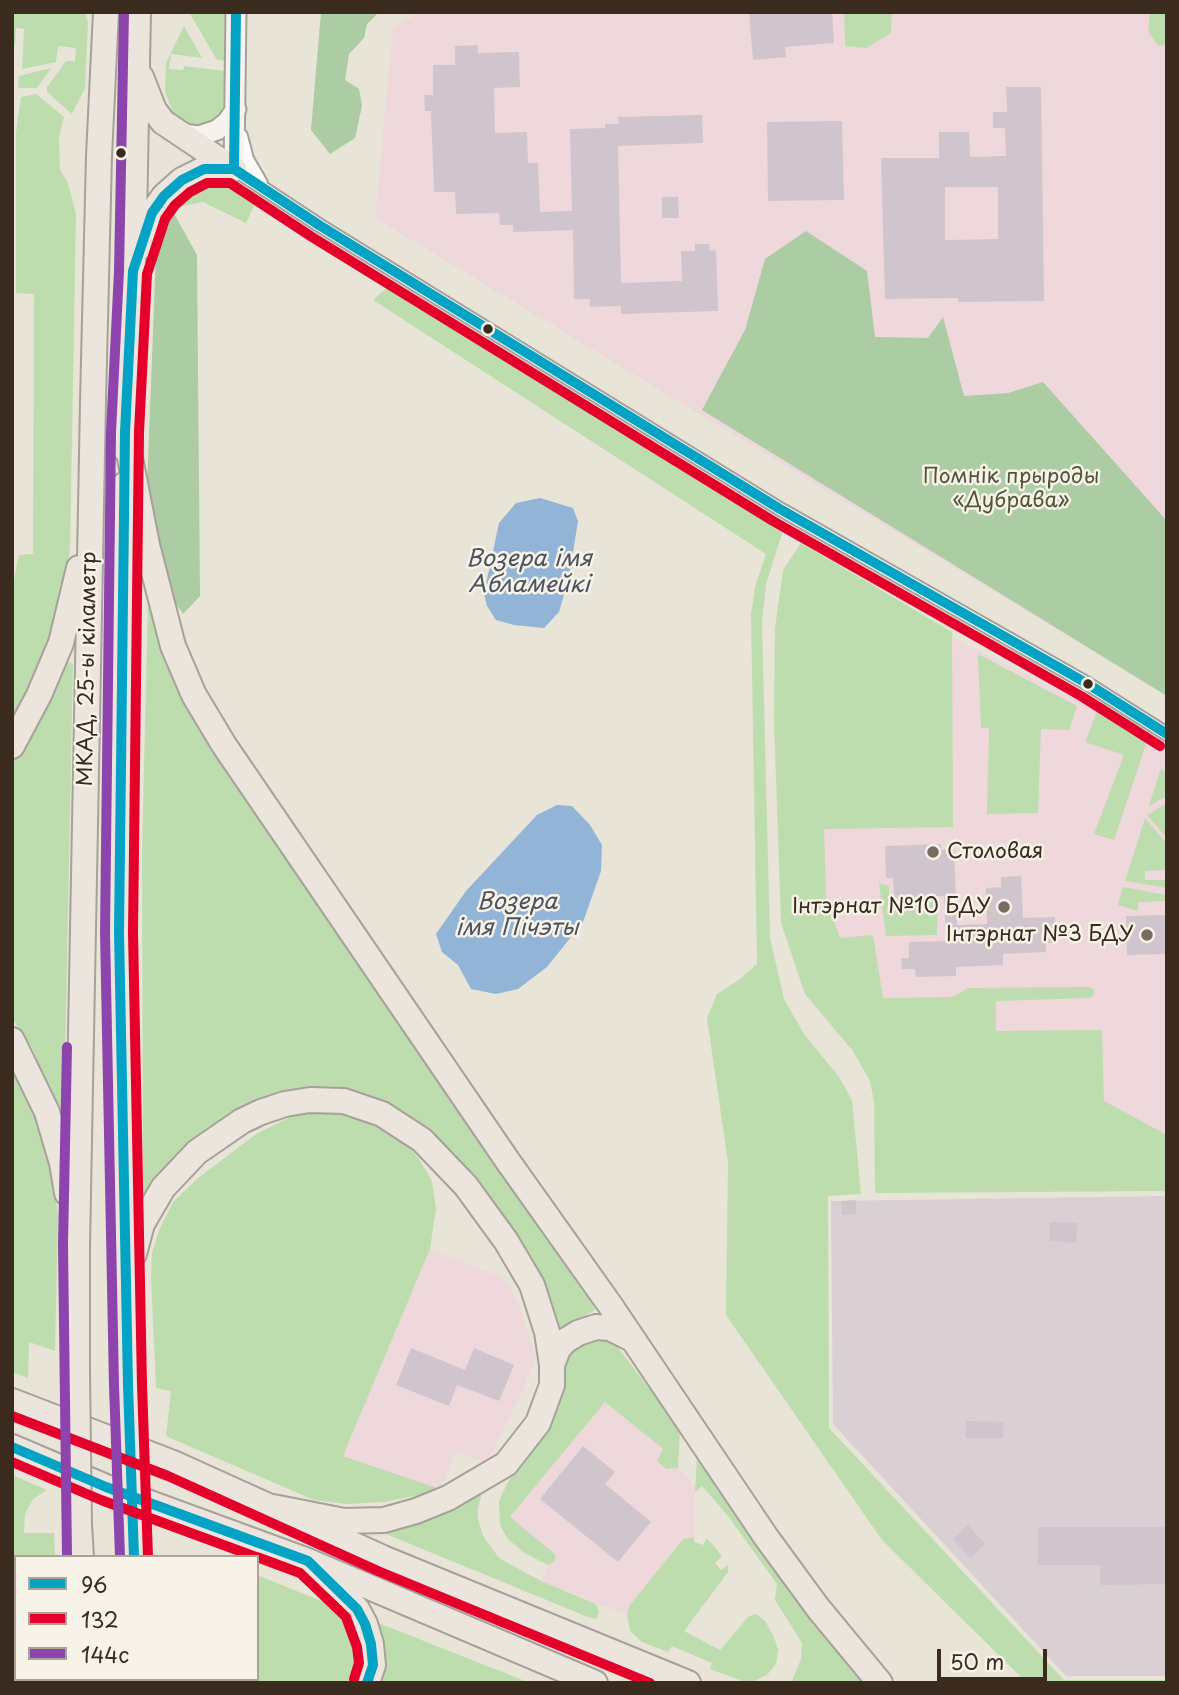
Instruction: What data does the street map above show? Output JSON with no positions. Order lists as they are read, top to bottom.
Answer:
{
  "streets": {
    "highway": ["МКАД, 25-ы кіламетр"]
  },
  "water": ["Возера імя Абламейкі", "Возера імя Пічэты"],
  "parks": ["Помнік прыроды «Дубрава»"],
  "places": ["Столовая", "Інтэрнат №10 БДУ", "Інтэрнат №3 БДУ"],
  "lines": ["transit line 96", "transit line 144с", "transit line 132"],
  "legend": ["96", "132", "144с"],
  "scale_bar": "50 m"
}
